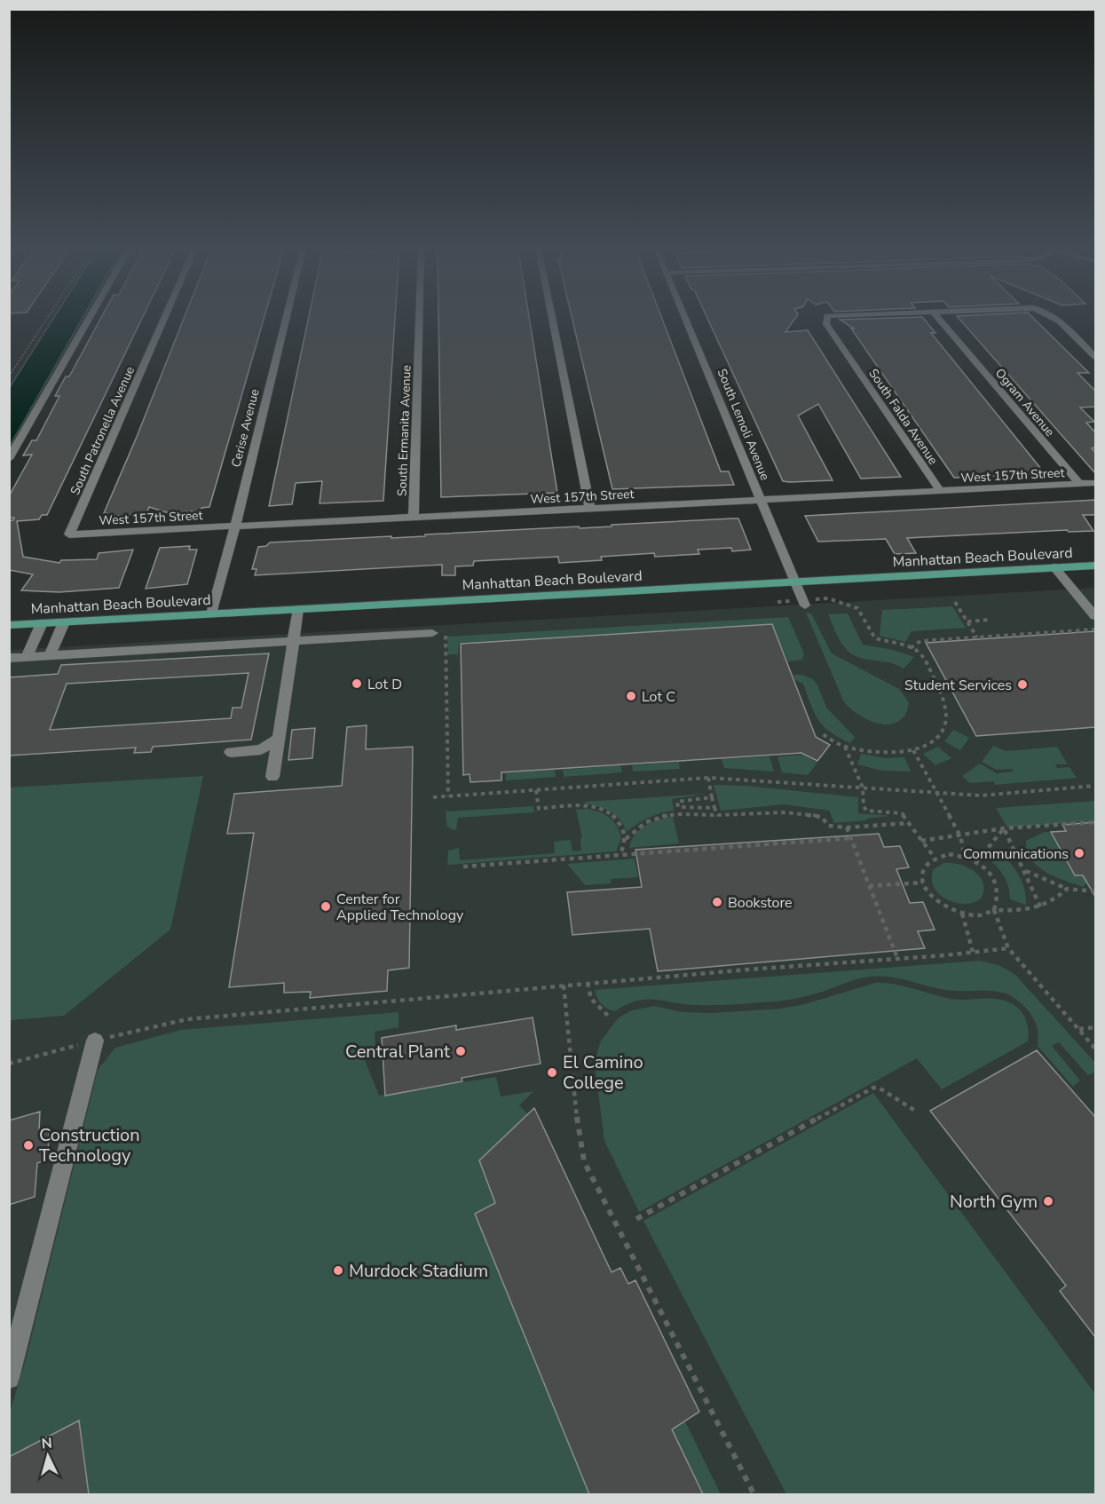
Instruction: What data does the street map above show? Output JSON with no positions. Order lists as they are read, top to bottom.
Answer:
{
  "streets": {
    "main road": ["Manhattan Beach Boulevard"],
    "street": [
      "Ogram Avenue",
      "South Falda Avenue",
      "South Lemoli Avenue",
      "Cerise Avenue",
      "South Patronella Avenue",
      "South Ermanita Avenue",
      "West 157th Street"
    ]
  },
  "crossings": [
    ["Ogram Avenue", "West 157th Street"],
    ["South Falda Avenue", "West 157th Street"],
    ["South Lemoli Avenue", "West 157th Street"],
    ["South Lemoli Avenue", "Manhattan Beach Boulevard"],
    ["Cerise Avenue", "West 157th Street"],
    ["Cerise Avenue", "Manhattan Beach Boulevard"],
    ["South Patronella Avenue", "West 157th Street"],
    ["South Ermanita Avenue", "West 157th Street"]
  ],
  "places": [
    "Lot D",
    "Student Services",
    "Lot C",
    "Communications",
    "Bookstore",
    "Center for Applied Technology",
    "Central Plant",
    "El Camino College",
    "Construction Technology",
    "North Gym",
    "Murdock Stadium"
  ],
  "north": "top"
}
